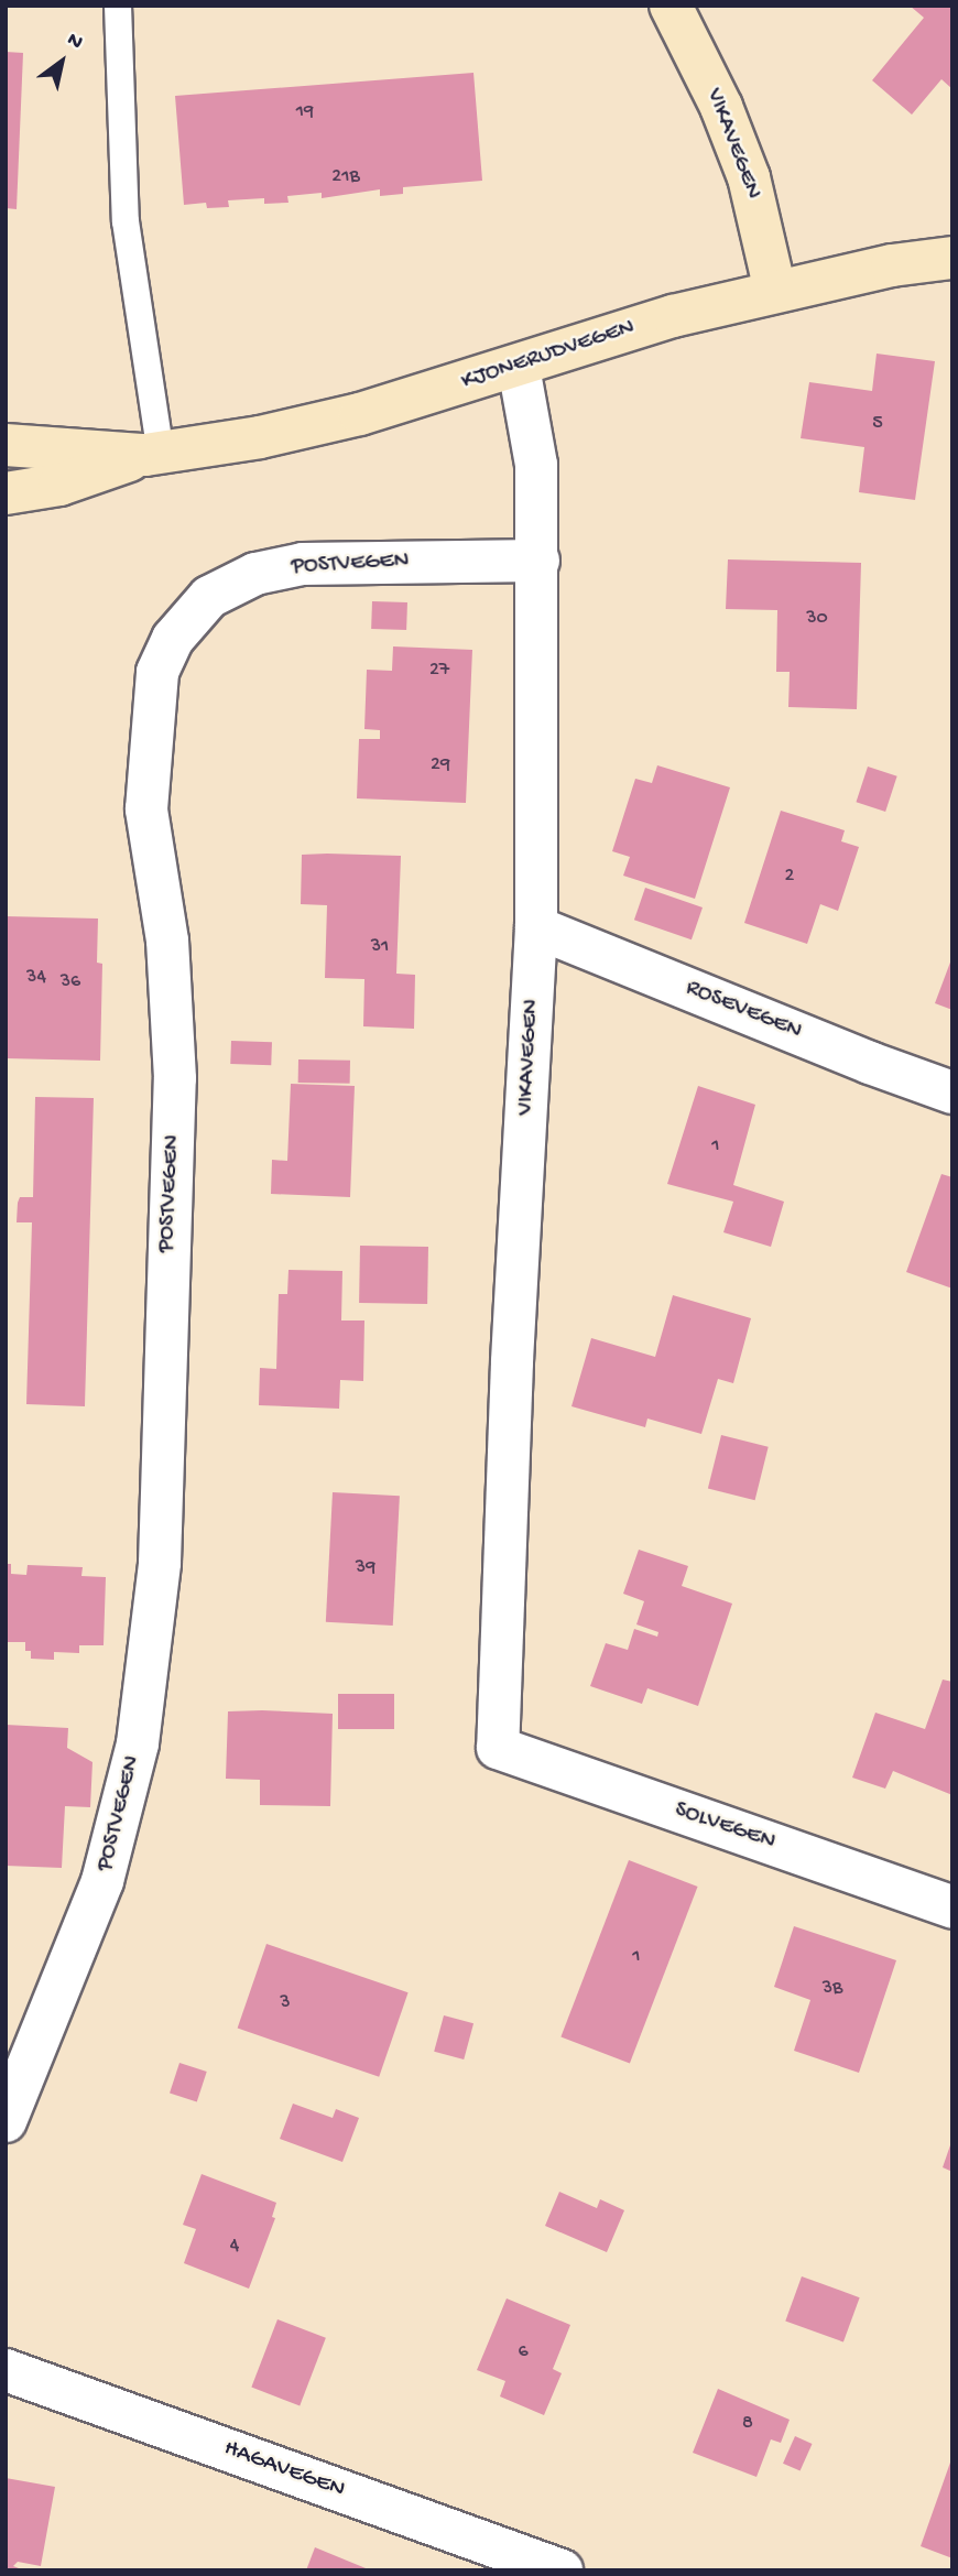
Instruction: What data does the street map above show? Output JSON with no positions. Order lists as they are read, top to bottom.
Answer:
{
  "streets": {
    "main road": ["VIKAVEGEN", "KJONERUDVEGEN"],
    "street": [
      "POSTVEGEN",
      "ROSEVEGEN",
      "SOLVEGEN",
      "HAGAVEGEN"
    ]
  },
  "crossings": [
    ["VIKAVEGEN", "KJONERUDVEGEN"],
    ["VIKAVEGEN", "POSTVEGEN"],
    ["VIKAVEGEN", "ROSEVEGEN"],
    ["VIKAVEGEN", "SOLVEGEN"]
  ],
  "house_numbers": [
    "19",
    "21B",
    "5",
    "30",
    "27",
    "29",
    "2",
    "31",
    "34",
    "36",
    "1",
    "39",
    "1",
    "3B",
    "3",
    "4",
    "6",
    "8"
  ],
  "north": "top right"
}
